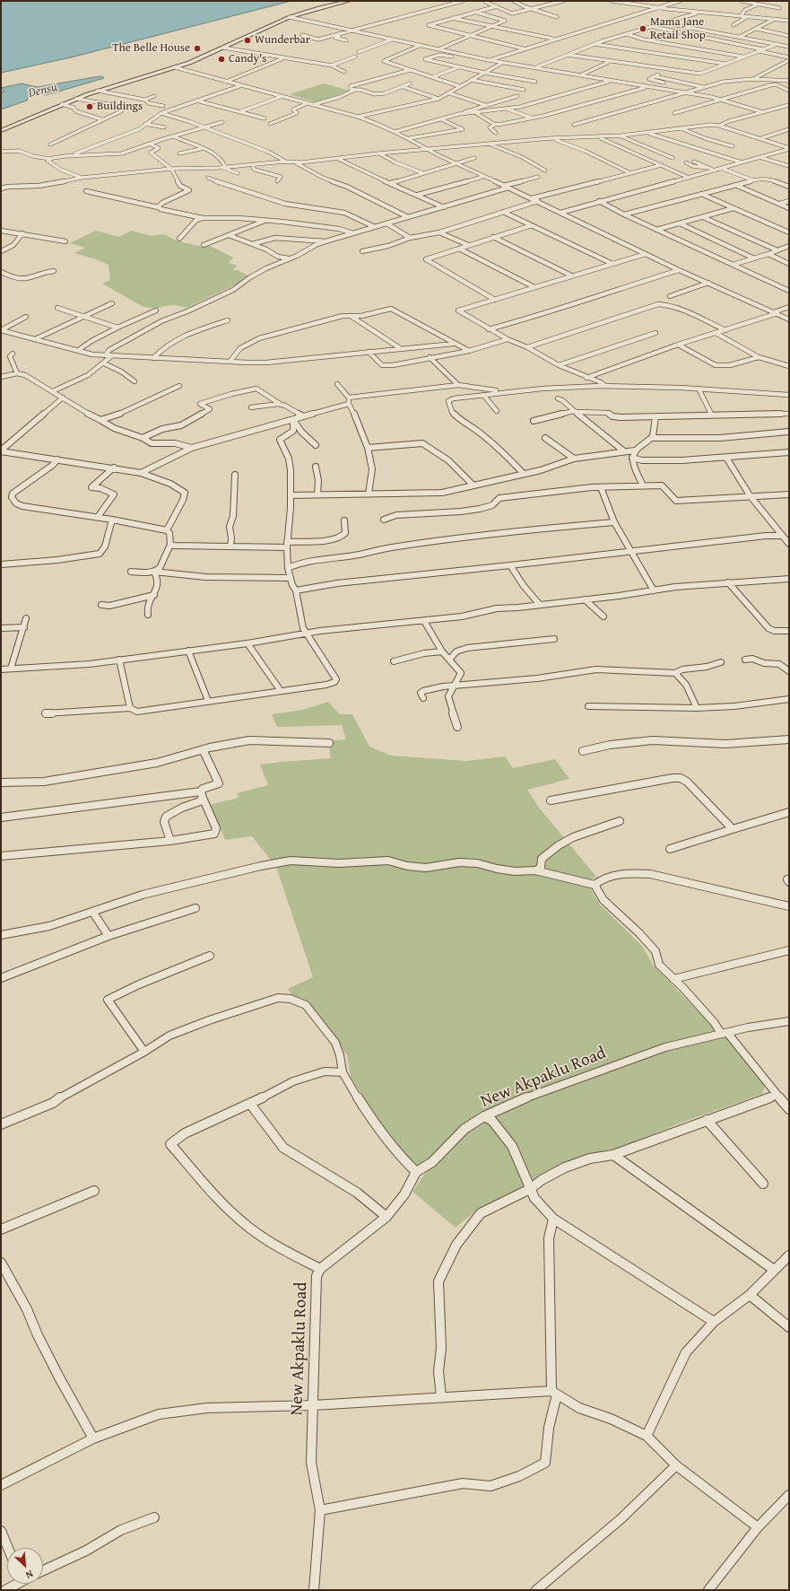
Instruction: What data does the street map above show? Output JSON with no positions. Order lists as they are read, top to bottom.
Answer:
{
  "streets": {
    "street": ["New Akpaklu Road"]
  },
  "water": ["Densu"],
  "places": [
    "Mama Jane Retail Shop",
    "Wunderbar",
    "The Belle House",
    "Candy's",
    "Buildings"
  ],
  "north": "bottom right"
}
